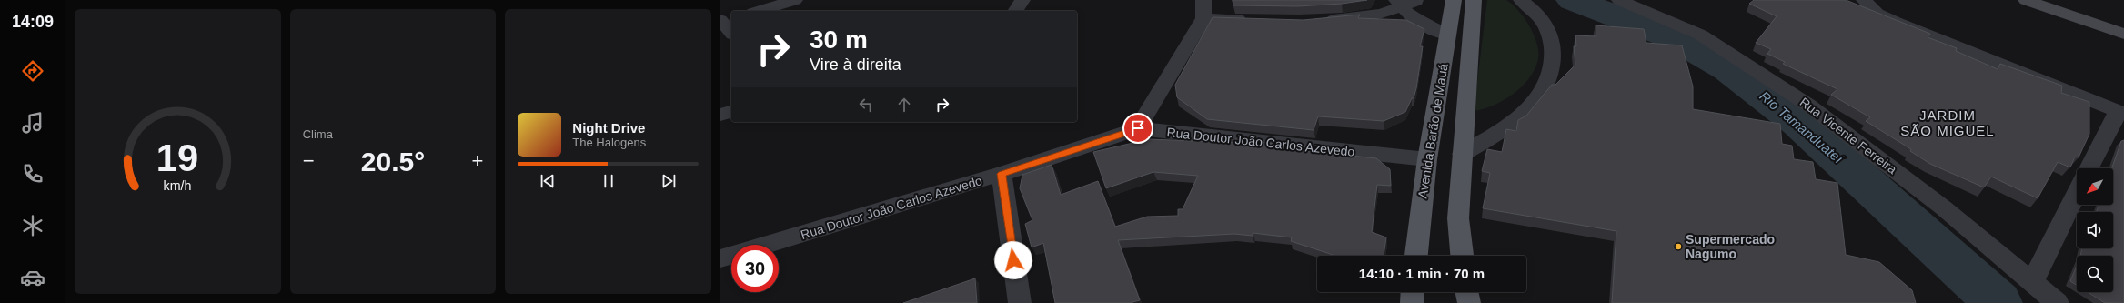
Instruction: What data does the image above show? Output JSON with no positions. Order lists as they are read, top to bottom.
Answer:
{
  "streets": {
    "main road": ["Avenida Barão de Mauá"],
    "street": ["Rua Vicente Ferreira", "Rua Doutor João Carlos Azevedo"]
  },
  "crossings": [
    ["Avenida Barão de Mauá", "Rua Doutor João Carlos Azevedo"]
  ],
  "districts": ["JARDIM SÃO MIGUEL"],
  "water": ["Rio Tamanduateí"],
  "places": ["Supermercado Nagumo"],
  "north": "bottom left",
  "page": {
    "tabs": "14:09",
    "tile": "Clima",
    "turn": ["30 m", "Vire à direita"],
    "song": ["Night Drive", "The Halogens"],
    "heat": ["−", "20.5°", "+"],
    "limit": "30",
    "trip": "14:10 · 1 min · 70 m",
    "gauge": ["19", "km/h"]
  }
}
